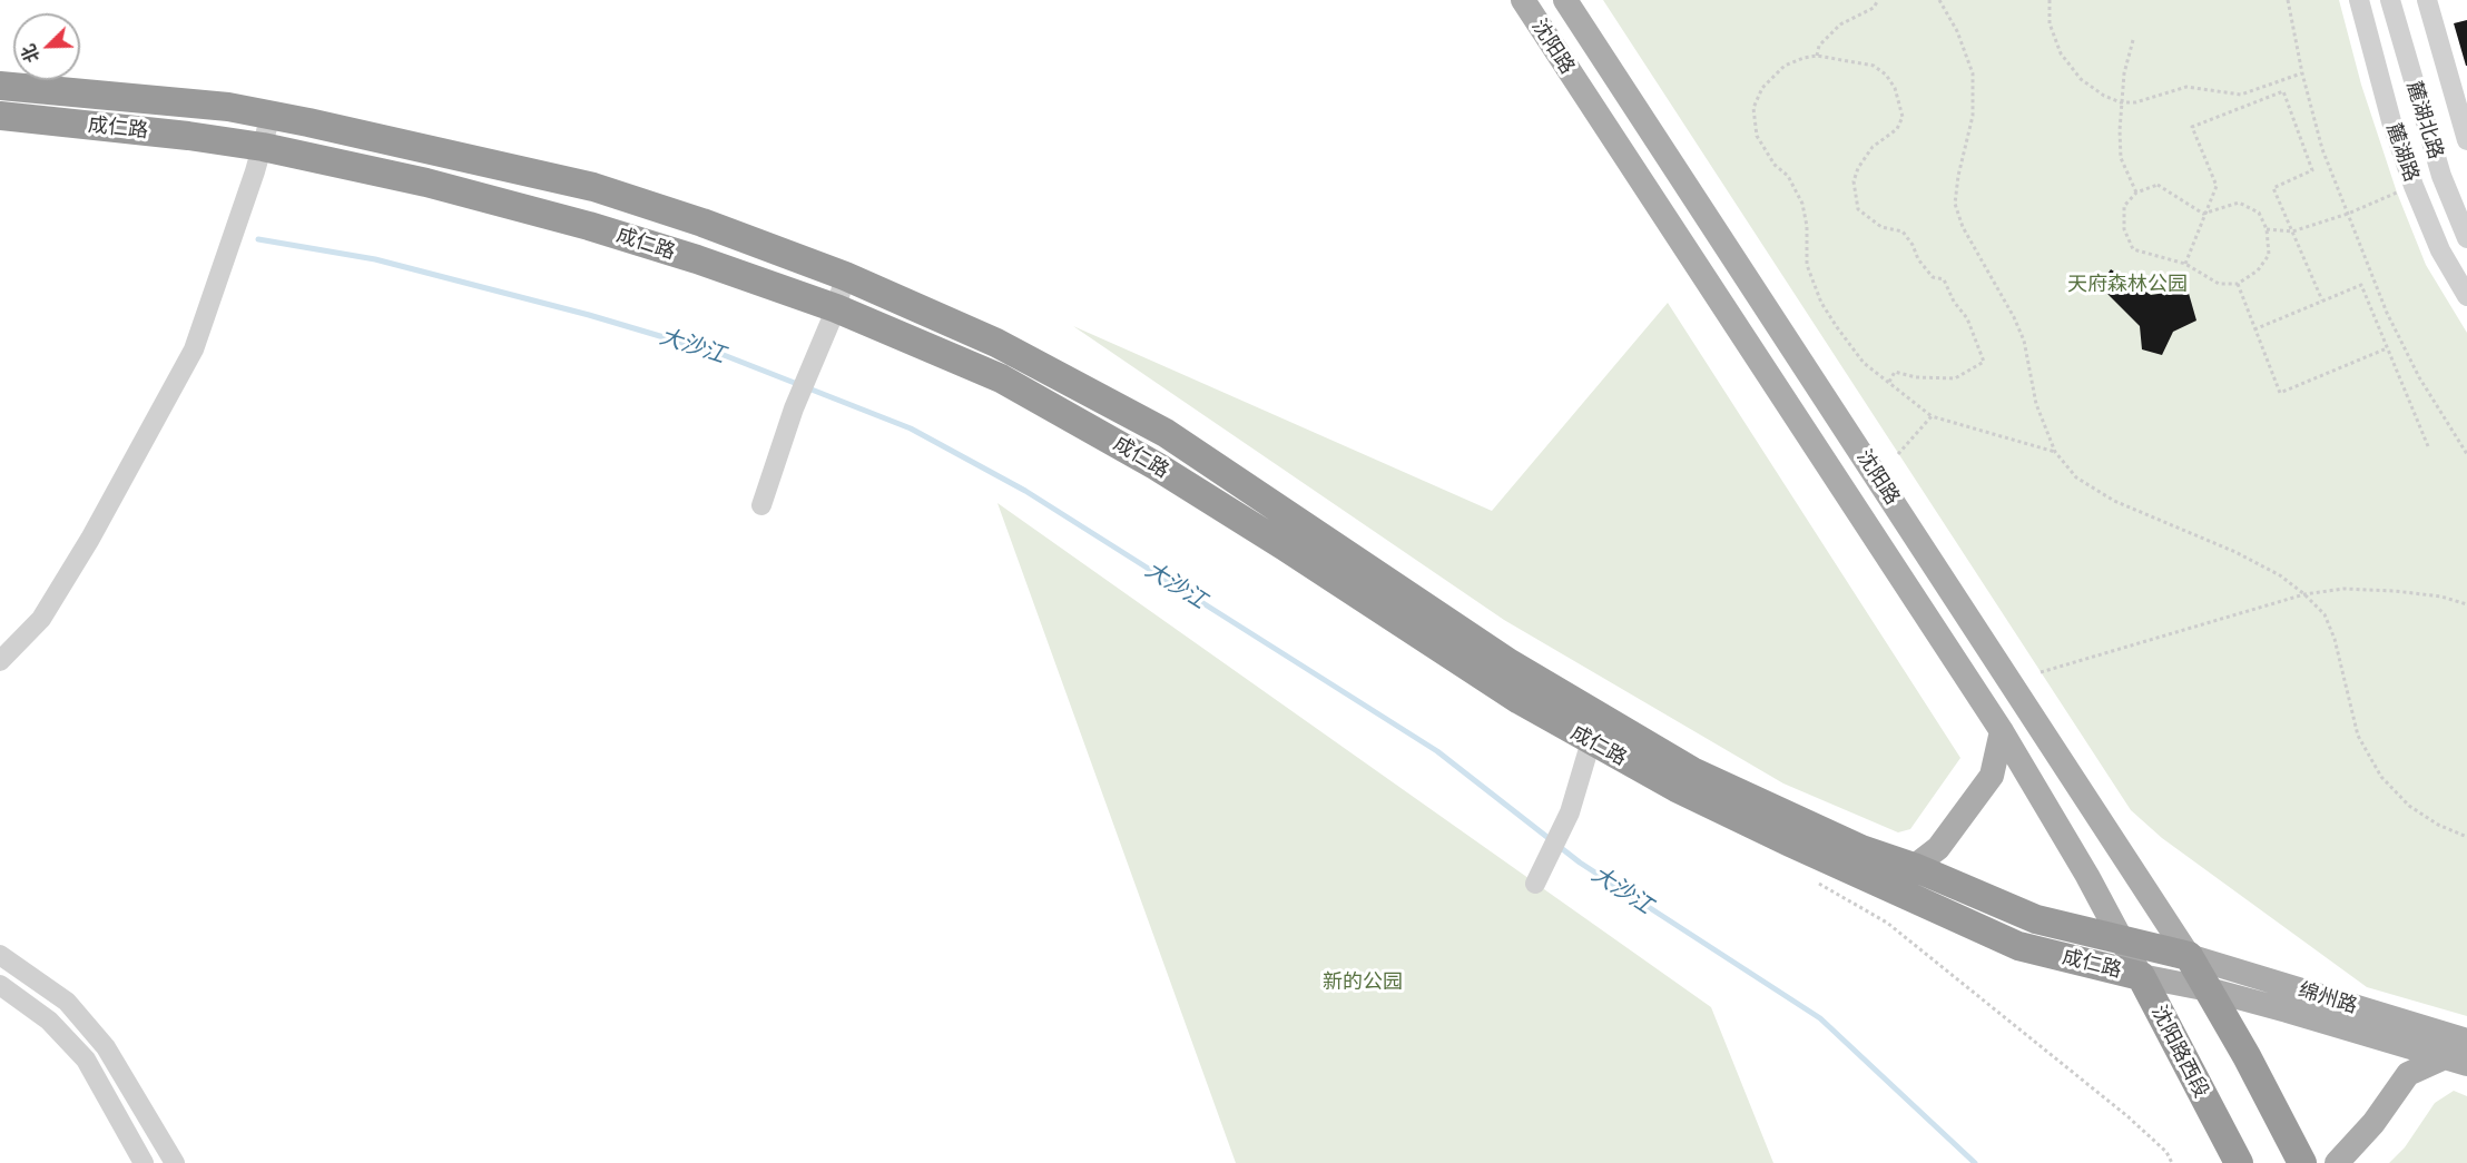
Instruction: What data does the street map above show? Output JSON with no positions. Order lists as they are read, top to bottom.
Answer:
{
  "streets": {
    "highway": ["成仁路", "沈阳路西段"],
    "main road": ["沈阳路", "绵州路"],
    "street": ["麓湖北路", "麓湖路"]
  },
  "crossings": [
    ["沈阳路", "成仁路"],
    ["沈阳路", "绵州路"],
    ["沈阳路", "沈阳路西段"],
    ["成仁路", "绵州路"],
    ["成仁路", "沈阳路西段"]
  ],
  "water": ["大沙江"],
  "parks": ["天府森林公园", "新的公园"],
  "north": "bottom left"
}
